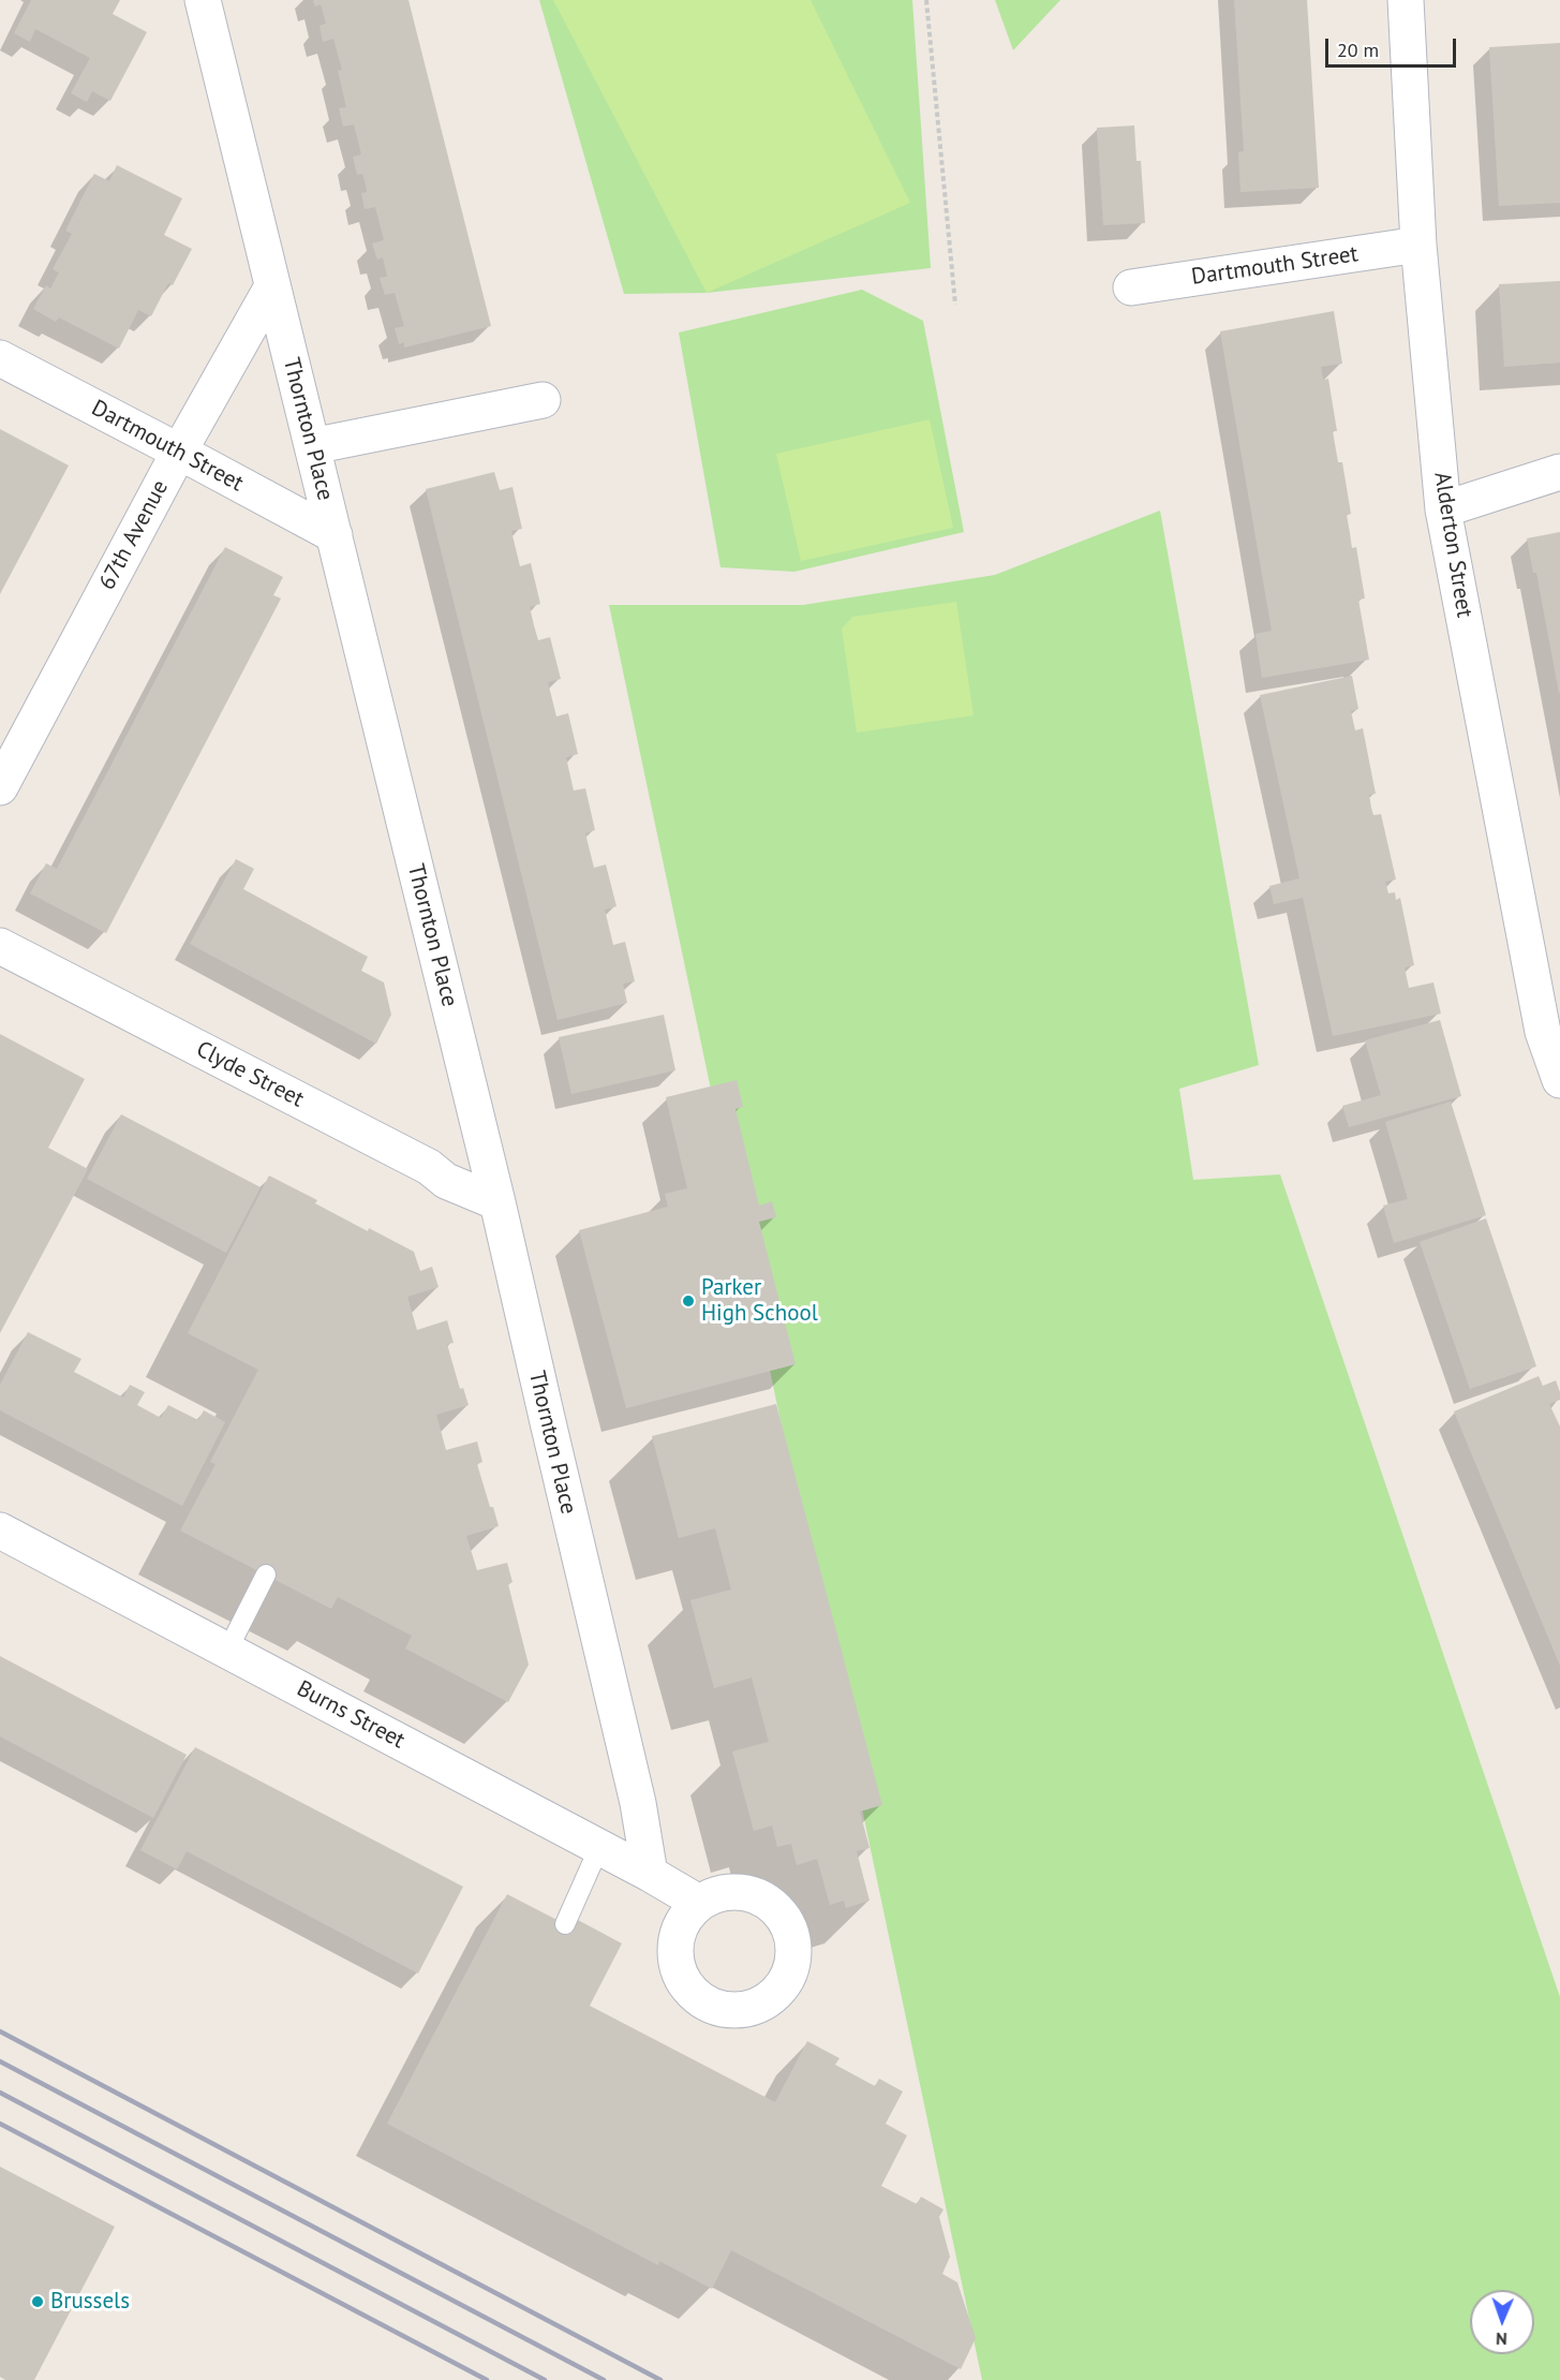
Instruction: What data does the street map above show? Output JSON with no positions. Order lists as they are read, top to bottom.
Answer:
{
  "streets": {
    "street": [
      "Dartmouth Street",
      "Thornton Place",
      "67th Avenue",
      "Alderton Street",
      "Clyde Street",
      "Burns Street"
    ]
  },
  "crossings": [
    ["Dartmouth Street", "Thornton Place"],
    ["Dartmouth Street", "67th Avenue"],
    ["Dartmouth Street", "Alderton Street"],
    ["Thornton Place", "67th Avenue"],
    ["Thornton Place", "Clyde Street"],
    ["Thornton Place", "Burns Street"]
  ],
  "places": ["Parker High School", "Brussels"],
  "scale_bar": "20 m",
  "north": "bottom"
}
